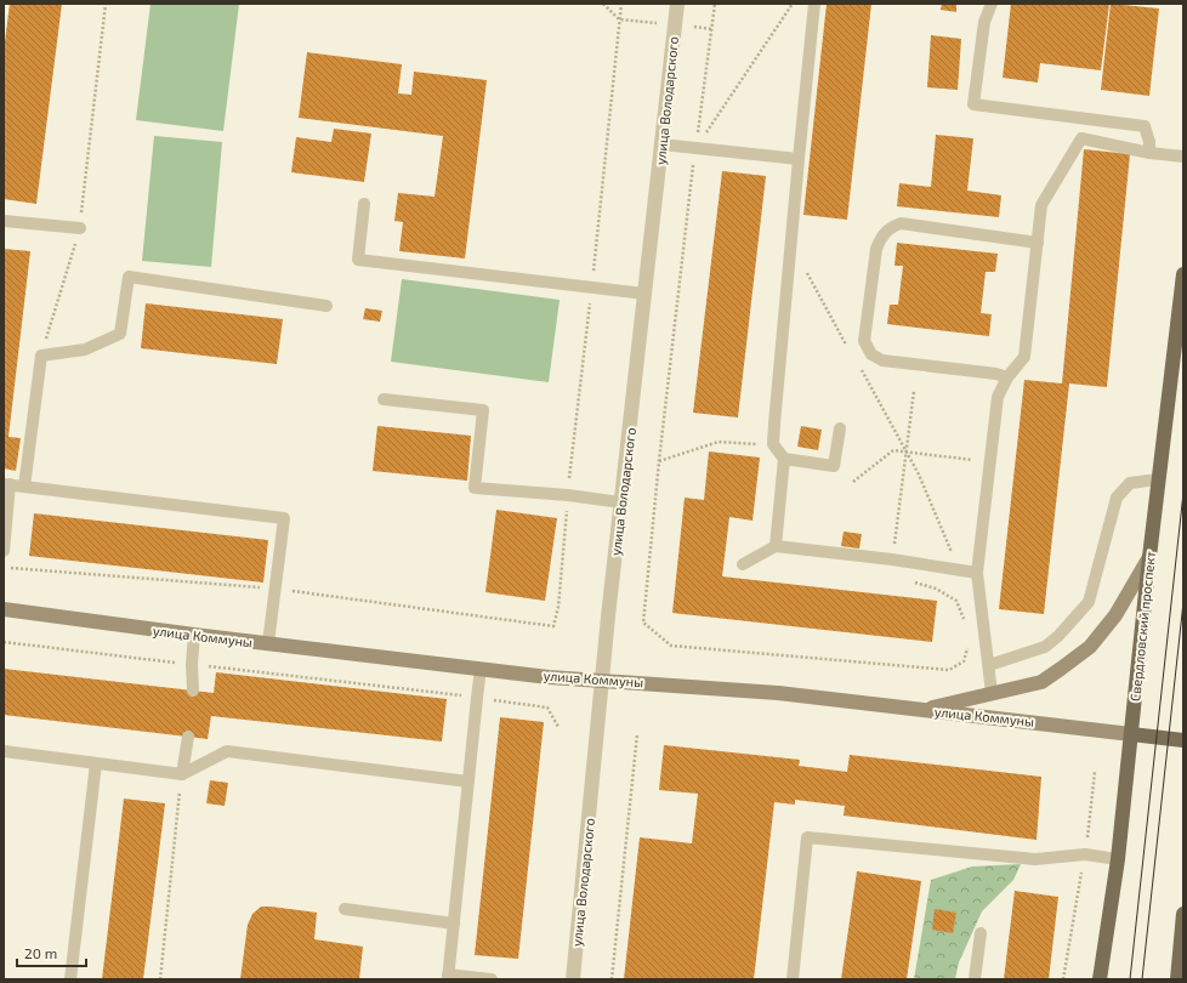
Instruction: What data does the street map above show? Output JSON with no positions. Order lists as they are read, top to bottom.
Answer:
{
  "streets": {
    "main road": ["Свердловский проспект", "улица Коммуны"],
    "street": ["улица Володарского"]
  },
  "crossings": [
    ["улица Володарского", "улица Коммуны"],
    ["Свердловский проспект", "улица Коммуны"]
  ],
  "scale_bar": "20 m"
}
